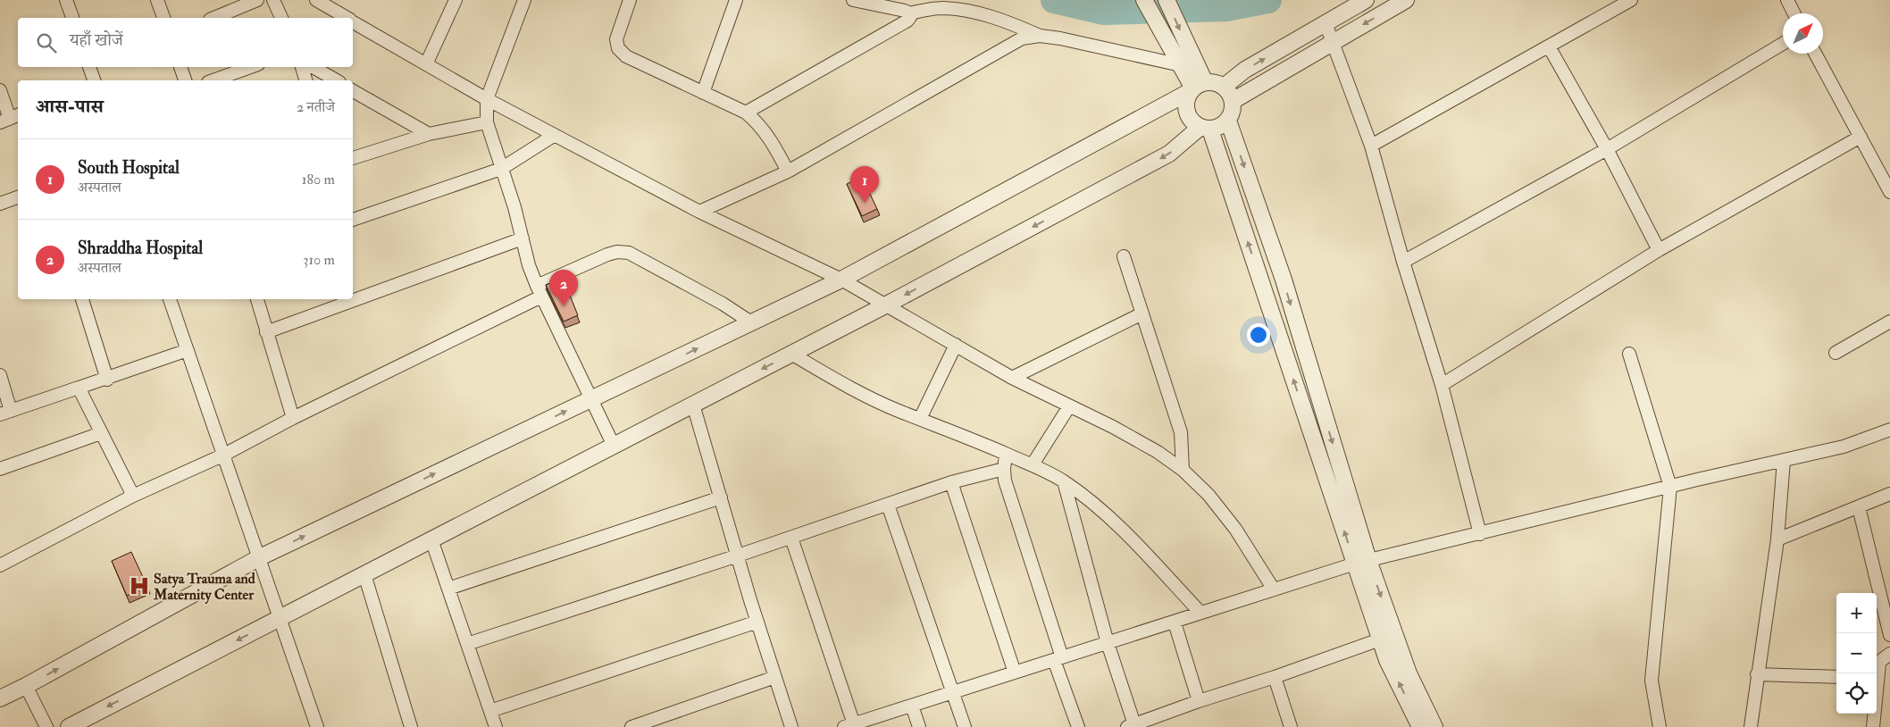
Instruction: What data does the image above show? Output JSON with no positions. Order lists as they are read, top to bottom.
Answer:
{
  "places": {
    "hospital": ["Satya Trauma and Maternity Center"]
  },
  "north": "top right",
  "page": {
    "search": "यहाँ खोजें",
    "heading": ["आस-पास", "2 नतीजे"],
    "list": [
      {
        "mark": "1",
        "name": "South Hospital",
        "note": "अस्पताल",
        "value": "180 m"
      },
      {
        "mark": "2",
        "name": "Shraddha Hospital",
        "note": "अस्पताल",
        "value": "310 m"
      }
    ],
    "pins": ["1", "2"],
    "map_buttons": ["+", "−"]
  }
}
